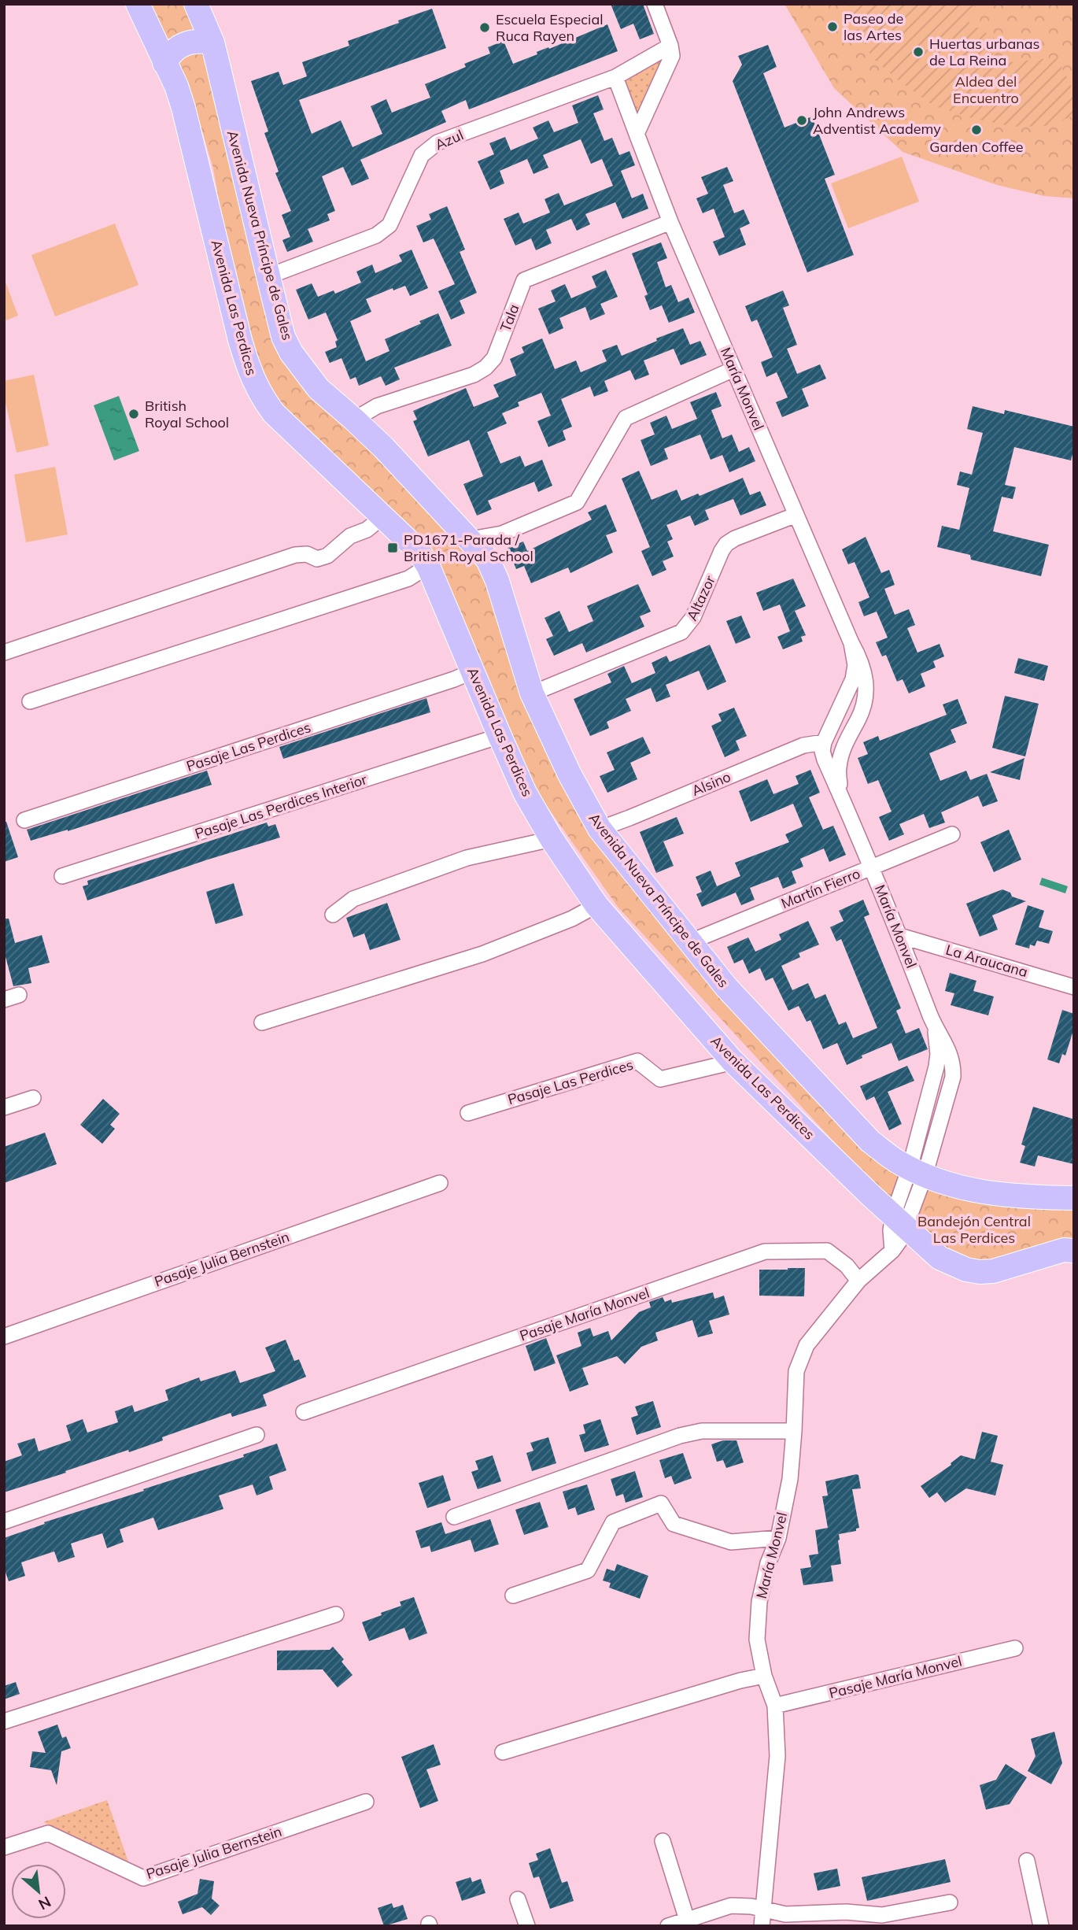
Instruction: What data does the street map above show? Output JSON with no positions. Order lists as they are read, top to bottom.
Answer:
{
  "streets": {
    "main road": ["Avenida Nueva Príncipe de Gales", "Avenida Las Perdices"],
    "street": [
      "Azul",
      "Tala",
      "María Monvel",
      "Altazor",
      "Pasaje Las Perdices",
      "Alsino",
      "Pasaje Las Perdices Interior",
      "Martín Fierro",
      "La Araucana",
      "Pasaje Julia Bernstein",
      "Pasaje María Monvel"
    ]
  },
  "crossings": [
    ["Azul", "Avenida Nueva Príncipe de Gales"],
    ["Azul", "María Monvel"],
    ["Avenida Nueva Príncipe de Gales", "Tala"],
    ["Avenida Nueva Príncipe de Gales", "María Monvel"],
    ["Avenida Nueva Príncipe de Gales", "Altazor"],
    ["Avenida Nueva Príncipe de Gales", "Alsino"],
    ["Avenida Nueva Príncipe de Gales", "Martín Fierro"],
    ["Avenida Las Perdices", "María Monvel"],
    ["Avenida Las Perdices", "Pasaje Las Perdices"],
    ["Avenida Las Perdices", "Pasaje Las Perdices Interior"],
    ["Tala", "María Monvel"],
    ["María Monvel", "Altazor"],
    ["María Monvel", "Alsino"],
    ["María Monvel", "Martín Fierro"],
    ["María Monvel", "La Araucana"],
    ["María Monvel", "Pasaje María Monvel"]
  ],
  "parks": ["Aldea del Encuentro", "Bandejón Central Las Perdices"],
  "places": {
    "other": [
      "Paseo de las Artes",
      "Escuela Especial Ruca Rayen",
      "Huertas urbanas de La Reina",
      "John Andrews Adventist Academy",
      "Garden Coffee",
      "British Royal School"
    ],
    "transit": ["PD1671-Parada / British Royal School"]
  },
  "north": "bottom right"
}
